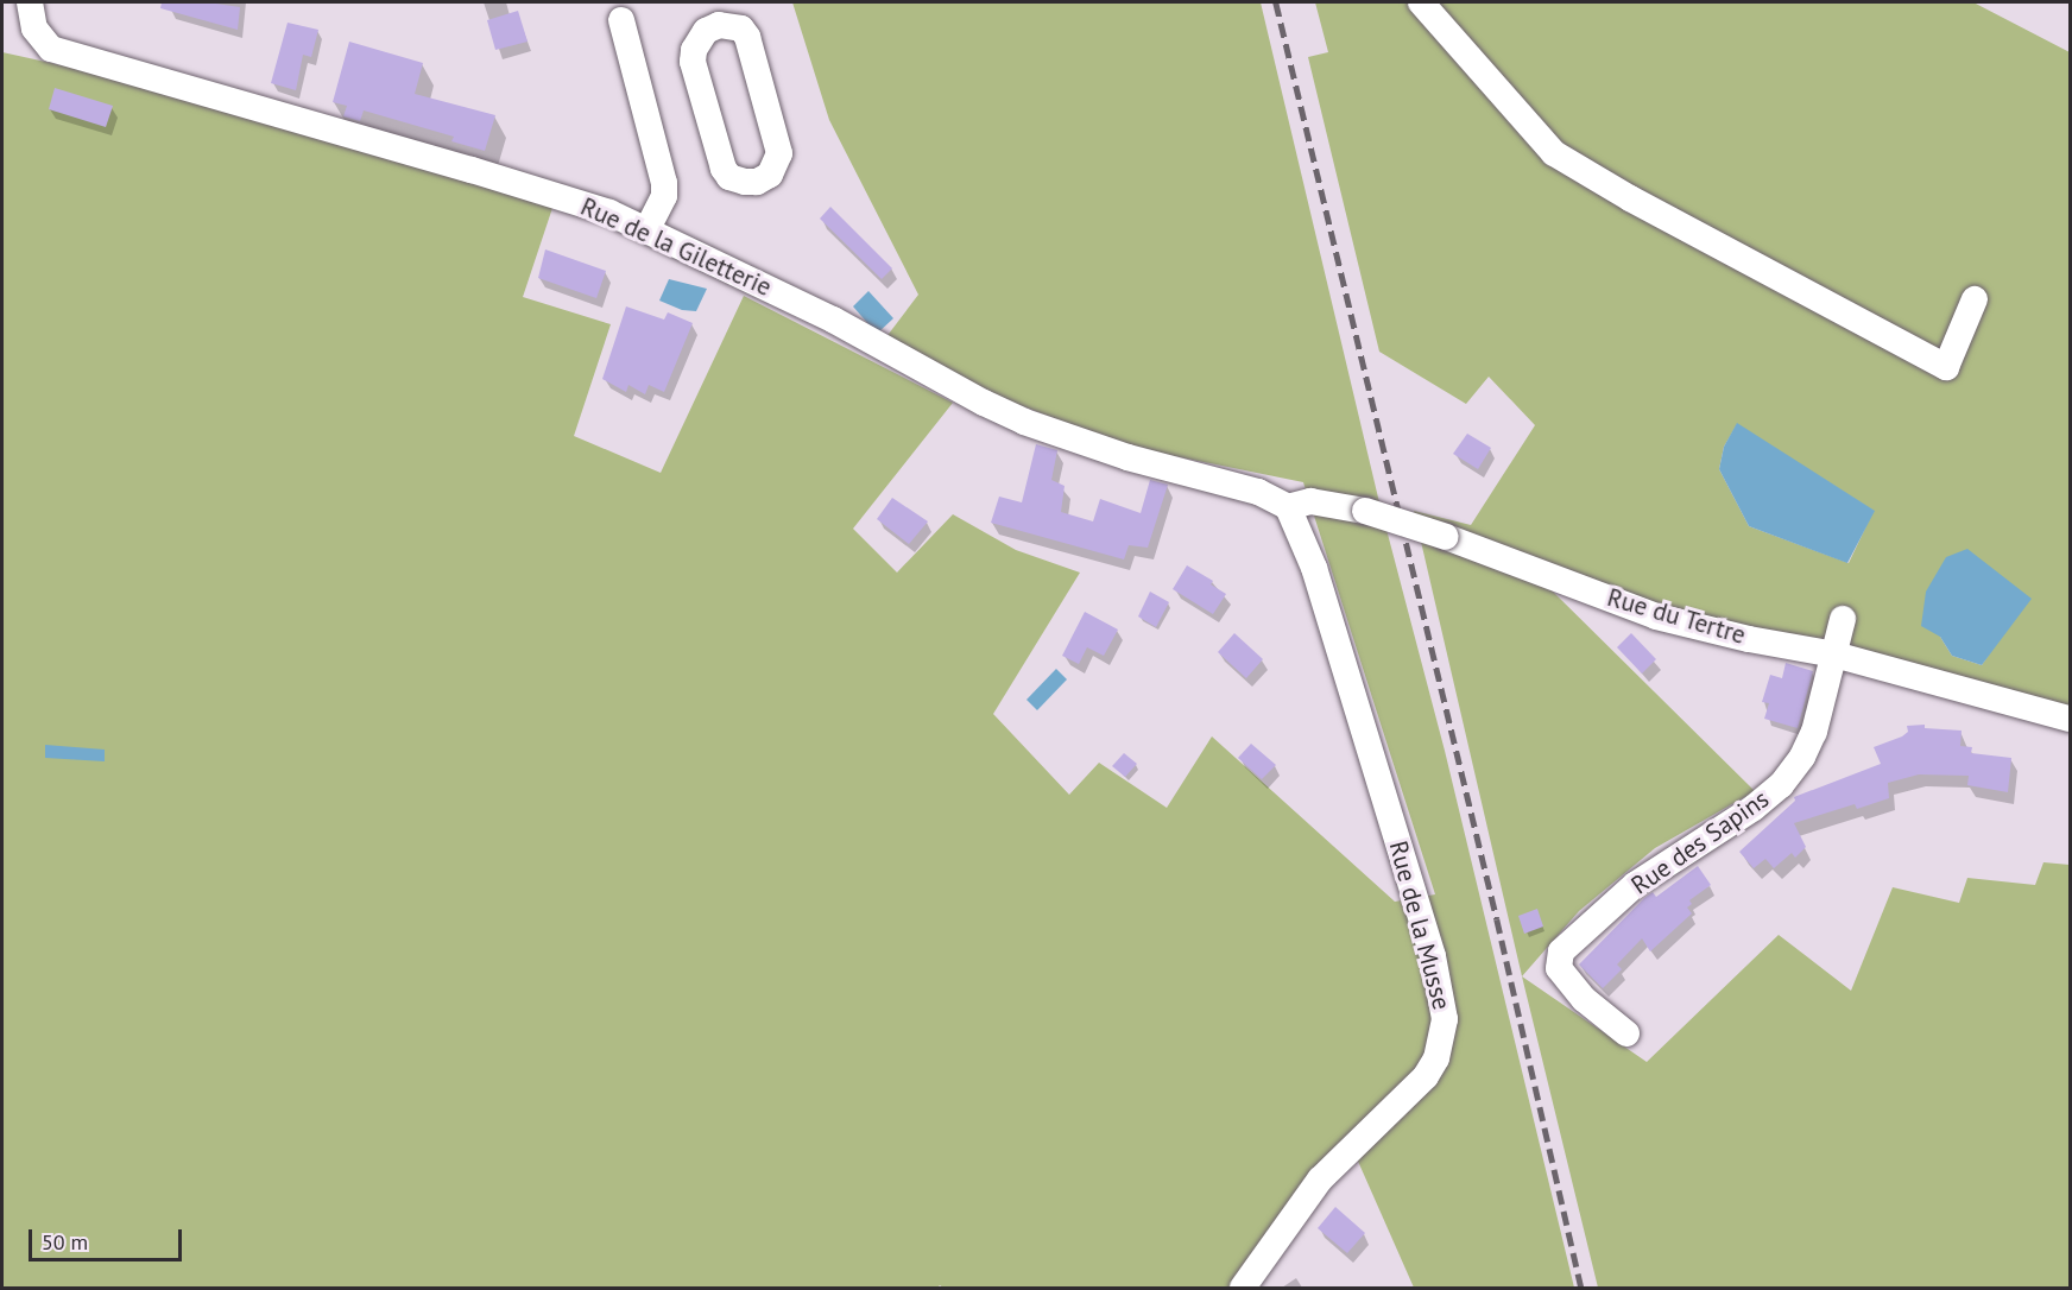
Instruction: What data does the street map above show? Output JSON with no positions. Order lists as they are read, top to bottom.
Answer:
{
  "streets": {
    "street": [
      "Rue de la Giletterie",
      "Rue du Tertre",
      "Rue des Sapins",
      "Rue de la Musse"
    ]
  },
  "crossings": [
    ["Rue de la Giletterie", "Rue du Tertre"],
    ["Rue de la Giletterie", "Rue de la Musse"],
    ["Rue du Tertre", "Rue des Sapins"],
    ["Rue du Tertre", "Rue de la Musse"]
  ],
  "scale_bar": "50 m"
}
